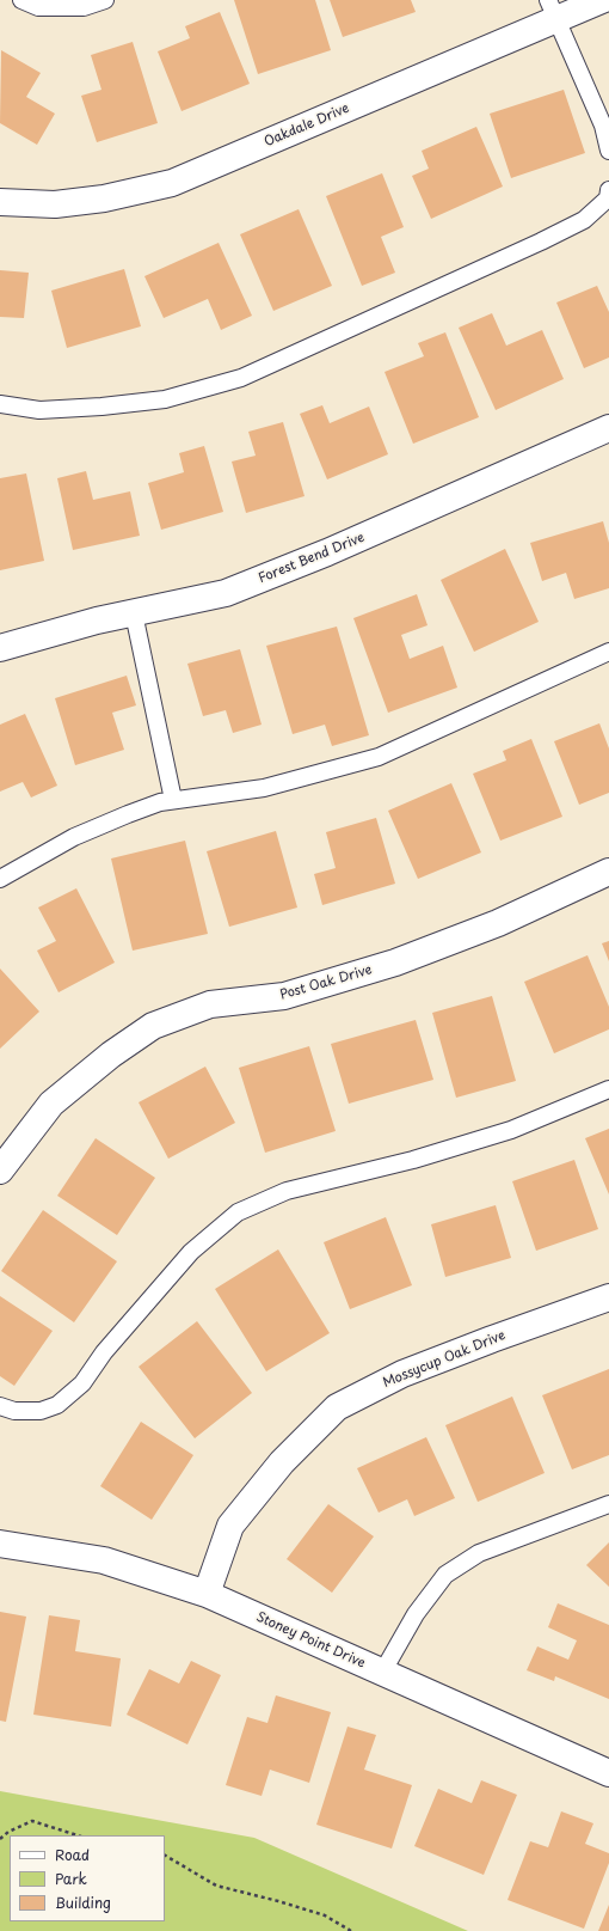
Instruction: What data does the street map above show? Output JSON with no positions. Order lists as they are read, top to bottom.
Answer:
{
  "streets": {
    "street": [
      "Oakdale Drive",
      "Forest Bend Drive",
      "Post Oak Drive",
      "Mossycup Oak Drive",
      "Stoney Point Drive"
    ]
  },
  "crossings": [
    ["Mossycup Oak Drive", "Stoney Point Drive"]
  ],
  "legend": ["Road", "Park", "Building"]
}
